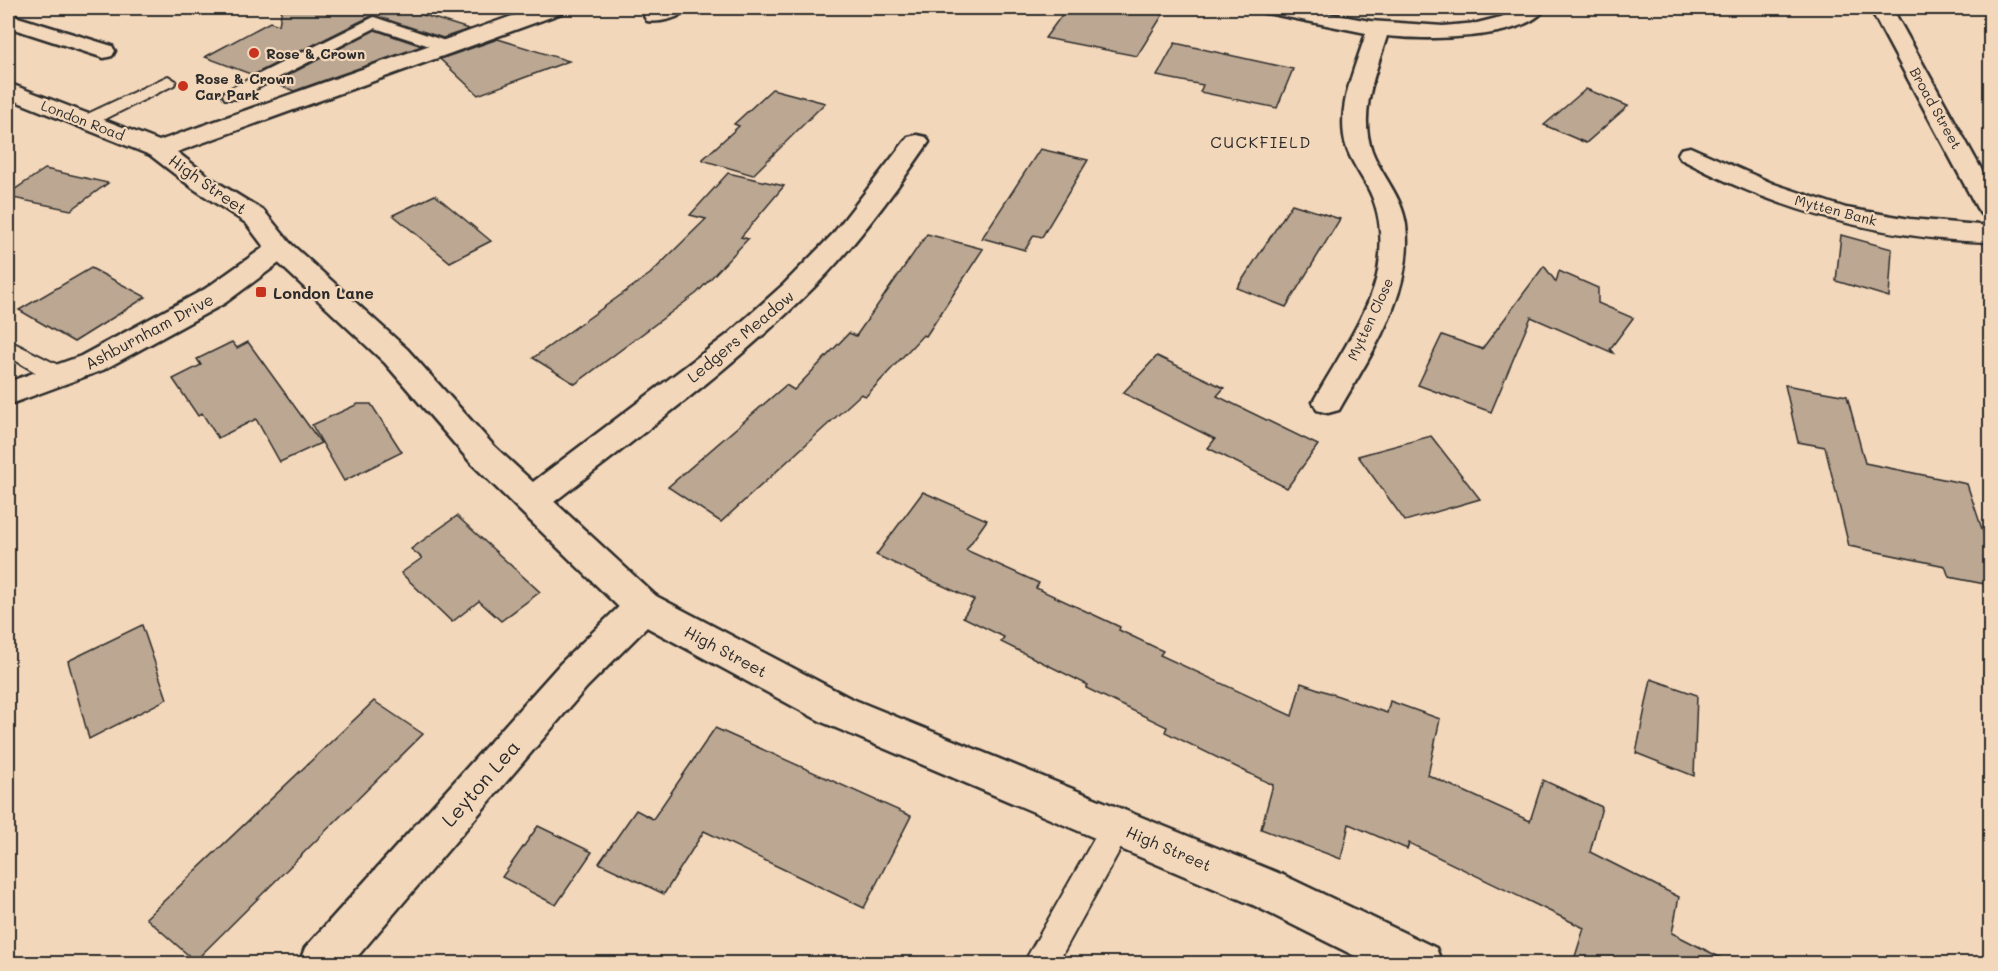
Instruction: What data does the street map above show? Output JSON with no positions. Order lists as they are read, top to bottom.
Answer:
{
  "streets": {
    "street": [
      "Broad Street",
      "London Road",
      "High Street",
      "Mytten Bank",
      "Mytten Close",
      "Ashburnham Drive",
      "Ledgers Meadow",
      "Leyton Lea"
    ]
  },
  "crossings": [
    ["London Road", "High Street"],
    ["High Street", "Ashburnham Drive"],
    ["High Street", "Ledgers Meadow"],
    ["High Street", "Leyton Lea"]
  ],
  "districts": ["CUCKFIELD"],
  "places": {
    "other": ["Rose & Crown", "Rose & Crown Car Park"],
    "transit": ["London Lane"]
  }
}
